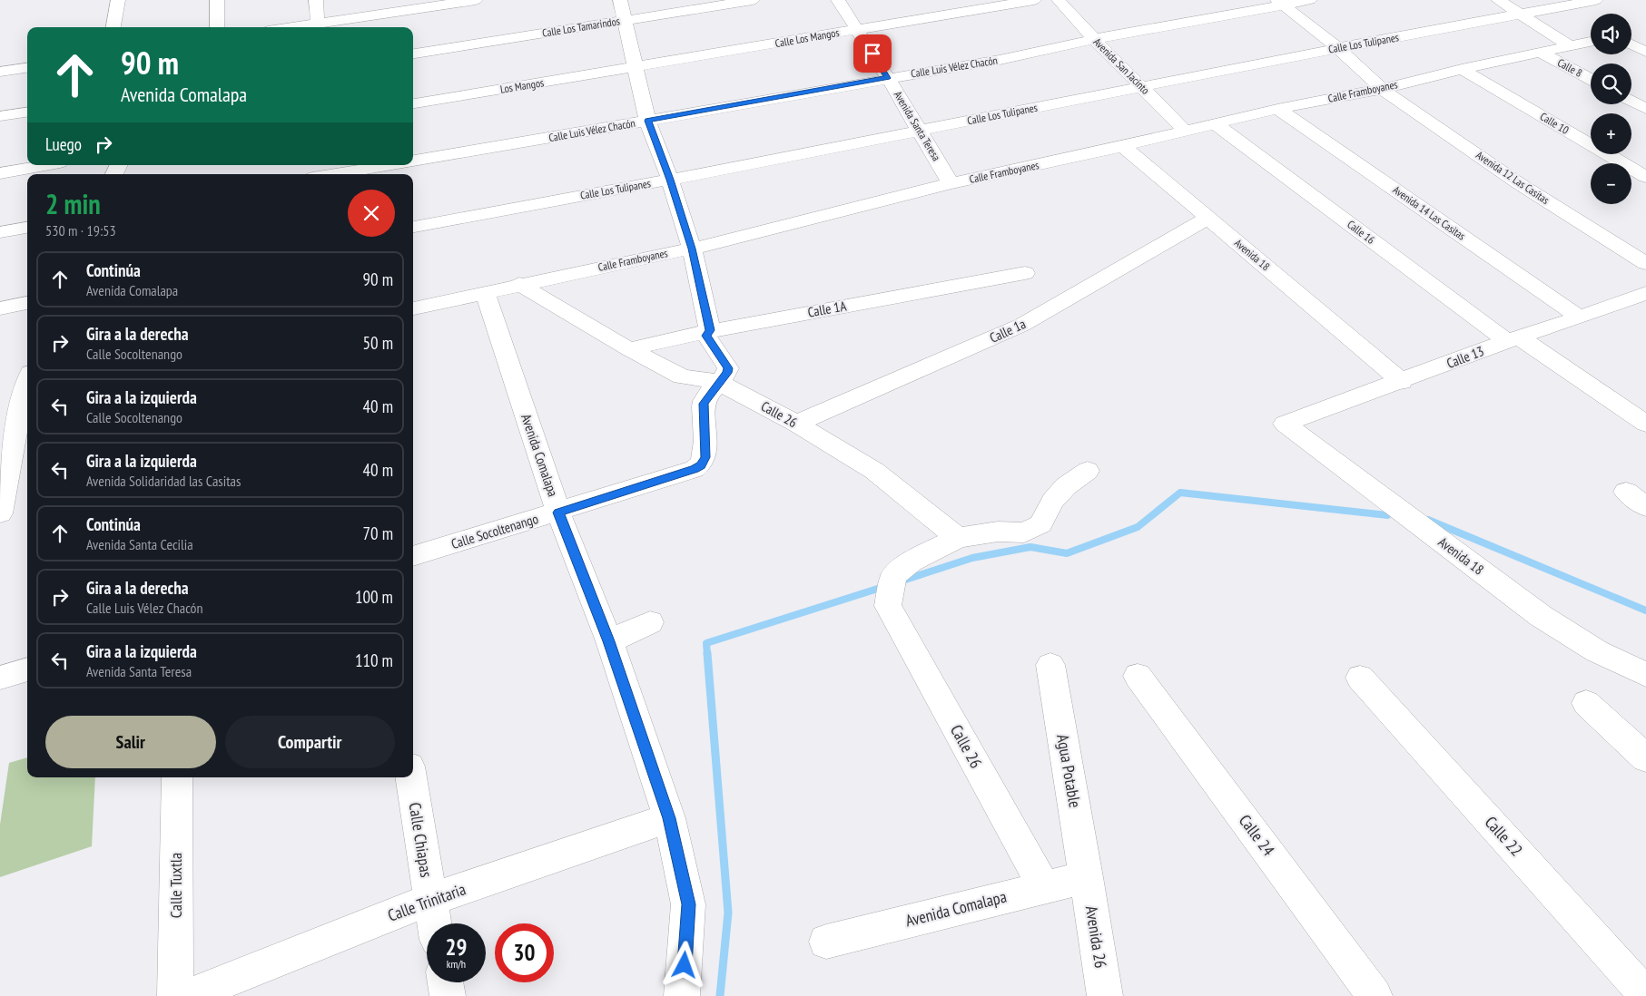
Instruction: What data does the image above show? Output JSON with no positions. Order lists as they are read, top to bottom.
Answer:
{
  "streets": {
    "street": [
      "Calle Los Tamarindos",
      "Calle Los Mangos",
      "Calle Los Tulipanes",
      "Avenida San Jacinto",
      "Calle Luis Vélez Chacón",
      "Calle 8",
      "Los Mangos",
      "Calle Framboyanes",
      "Calle 10",
      "Avenida Santa Teresa",
      "Avenida 12 Las Casitas",
      "Avenida 14 Las Casitas",
      "Calle 16",
      "Avenida 18",
      "Calle 1A",
      "Calle 1a",
      "Calle 13",
      "Calle 26",
      "Avenida Comalapa",
      "Calle Socoltenango",
      "Agua Potable",
      "Calle 24",
      "Calle 22",
      "Calle Chiapas",
      "Calle Tuxtla",
      "Calle Trinitaria",
      "Avenida 26"
    ]
  },
  "crossings": [
    ["Calle Los Mangos", "Los Mangos"],
    ["Calle Los Mangos", "Avenida Santa Teresa"],
    ["Calle Los Tulipanes", "Avenida San Jacinto"],
    ["Calle Los Tulipanes", "Avenida Santa Teresa"],
    ["Calle Los Tulipanes", "Avenida 12 Las Casitas"],
    ["Avenida San Jacinto", "Calle Luis Vélez Chacón"],
    ["Avenida San Jacinto", "Calle Framboyanes"],
    ["Calle Luis Vélez Chacón", "Avenida Santa Teresa"],
    ["Calle Luis Vélez Chacón", "Avenida 12 Las Casitas"],
    ["Calle 8", "Calle Framboyanes"],
    ["Calle Framboyanes", "Calle 10"],
    ["Calle Framboyanes", "Avenida Santa Teresa"],
    ["Calle Framboyanes", "Avenida 12 Las Casitas"],
    ["Calle Framboyanes", "Avenida 14 Las Casitas"],
    ["Calle Framboyanes", "Calle 16"],
    ["Calle Framboyanes", "Avenida 18"],
    ["Calle Framboyanes", "Calle 26"],
    ["Calle Framboyanes", "Avenida Comalapa"],
    ["Avenida 14 Las Casitas", "Calle 13"],
    ["Calle 16", "Calle 13"],
    ["Avenida 18", "Calle 1a"],
    ["Avenida 18", "Calle 13"],
    ["Calle 1A", "Calle 26"],
    ["Calle 1A", "Calle Socoltenango"],
    ["Calle 1a", "Calle 26"],
    ["Calle 26", "Avenida Comalapa"],
    ["Calle 26", "Calle Socoltenango"],
    ["Avenida Comalapa", "Calle Socoltenango"],
    ["Avenida Comalapa", "Agua Potable"],
    ["Avenida Comalapa", "Calle Trinitaria"],
    ["Avenida Comalapa", "Avenida 26"],
    ["Agua Potable", "Avenida 26"],
    ["Calle Chiapas", "Calle Trinitaria"]
  ],
  "page": {
    "map_buttons": ["+", "−"],
    "turn": ["90 m", "Avenida Comalapa"],
    "then": "Luego",
    "heading": ["2 min", "530 m · 19:53"],
    "list": [
      {
        "name": "Continúa",
        "note": "Avenida Comalapa",
        "value": "90 m"
      },
      {
        "name": "Gira a la derecha",
        "note": "Calle Socoltenango",
        "value": "50 m"
      },
      {
        "name": "Gira a la izquierda",
        "note": "Calle Socoltenango",
        "value": "40 m"
      },
      {
        "name": "Gira a la izquierda",
        "note": "Avenida Solidaridad las Casitas",
        "value": "40 m"
      },
      {
        "name": "Continúa",
        "note": "Avenida Santa Cecilia",
        "value": "70 m"
      },
      {
        "name": "Gira a la derecha",
        "note": "Calle Luis Vélez Chacón",
        "value": "100 m"
      },
      {
        "name": "Gira a la izquierda",
        "note": "Avenida Santa Teresa",
        "value": "110 m"
      }
    ],
    "buttons": ["Salir", "Compartir"],
    "speed": "29 km/h",
    "limit": "30"
  }
}
